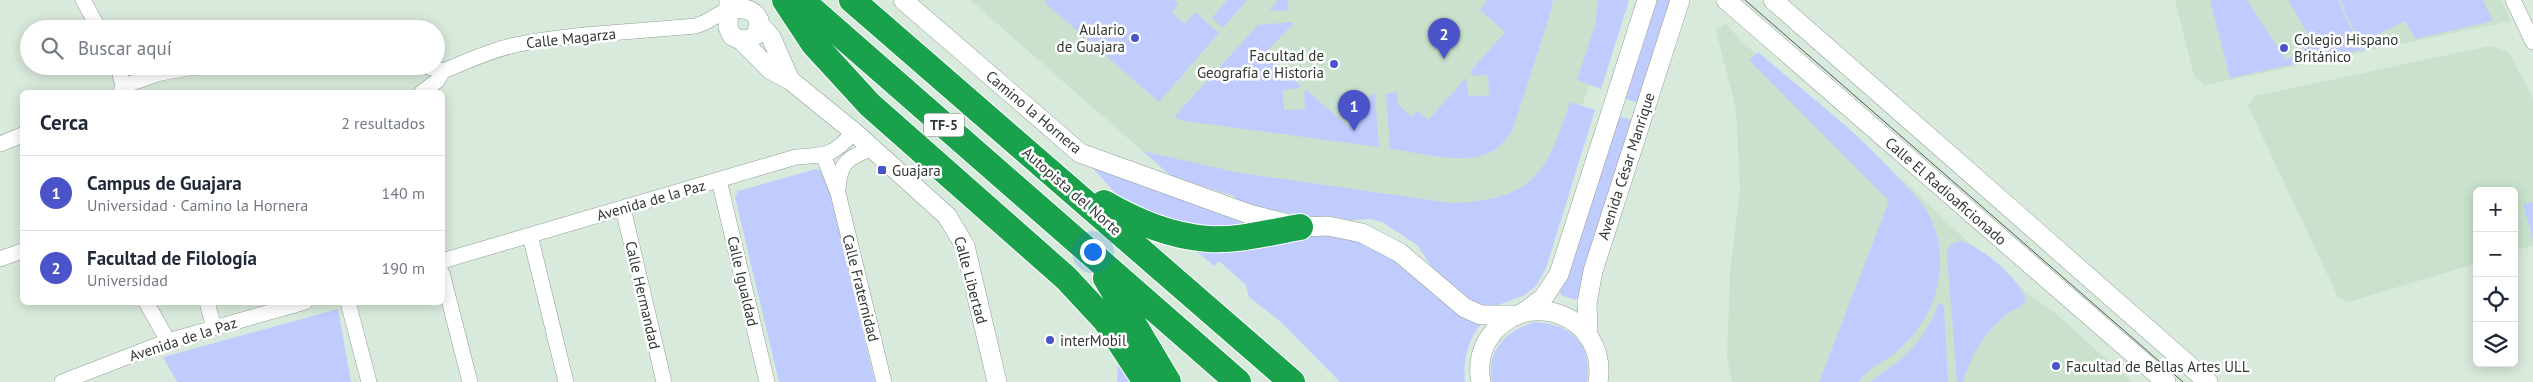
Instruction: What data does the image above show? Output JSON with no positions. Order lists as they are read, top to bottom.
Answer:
{
  "streets": {
    "highway": ["TF-5", "Autopista del Norte"],
    "street": [
      "Calle Magarza",
      "Camino la Hornera",
      "Avenida César Manrique",
      "Calle El Radioaficionado",
      "Avenida de la Paz",
      "Calle Libertad",
      "Calle Igualdad",
      "Calle Fraternidad",
      "Calle Hermandad"
    ]
  },
  "crossings": [
    ["Calle Magarza", "Calle Libertad"],
    ["Camino la Hornera", "Avenida César Manrique"],
    ["Avenida de la Paz", "Calle Libertad"],
    ["Avenida de la Paz", "Calle Igualdad"],
    ["Avenida de la Paz", "Calle Fraternidad"],
    ["Avenida de la Paz", "Calle Hermandad"],
    ["Calle Libertad", "Calle Fraternidad"]
  ],
  "places": {
    "other": [
      "Aulario de Guajara",
      "Colegio Hispano Británico",
      "Facultad de Geografía e Historia",
      "interMobil",
      "Facultad de Bellas Artes ULL"
    ],
    "transit": ["Guajara"]
  },
  "page": {
    "pins": ["2", "1"],
    "search": "Buscar aquí",
    "heading": ["Cerca", "2 resultados"],
    "list": [
      {
        "mark": "1",
        "name": "Campus de Guajara",
        "note": "Universidad · Camino la Hornera",
        "value": "140 m"
      },
      {
        "mark": "2",
        "name": "Facultad de Filología",
        "note": "Universidad",
        "value": "190 m"
      }
    ],
    "map_buttons": ["+", "−"]
  }
}
